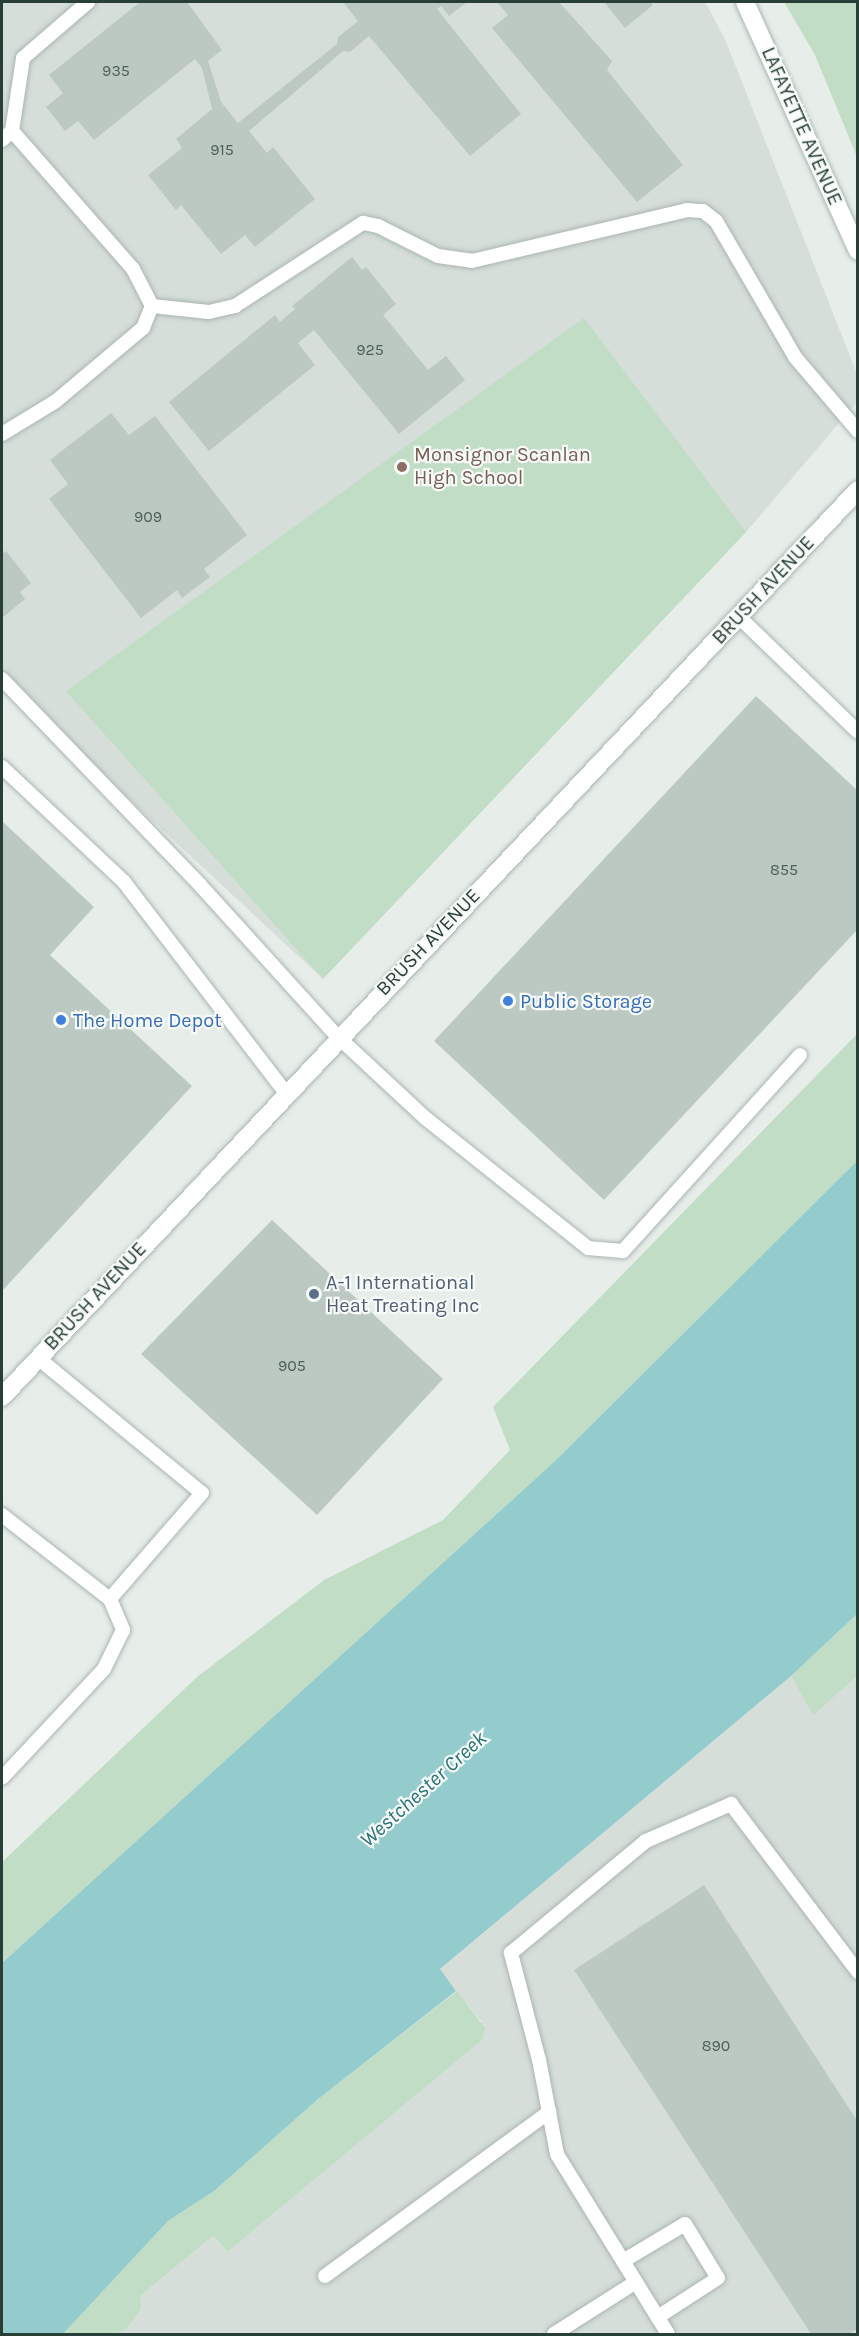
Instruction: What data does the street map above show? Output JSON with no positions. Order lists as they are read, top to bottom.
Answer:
{
  "streets": {
    "street": ["LAFAYETTE AVENUE", "BRUSH AVENUE"]
  },
  "water": ["Westchester Creek"],
  "places": [
    "Monsignor Scanlan High School",
    "Public Storage",
    "The Home Depot",
    "A-1 International Heat Treating Inc"
  ],
  "house_numbers": [
    "935",
    "915",
    "925",
    "909",
    "855",
    "905",
    "890"
  ]
}
